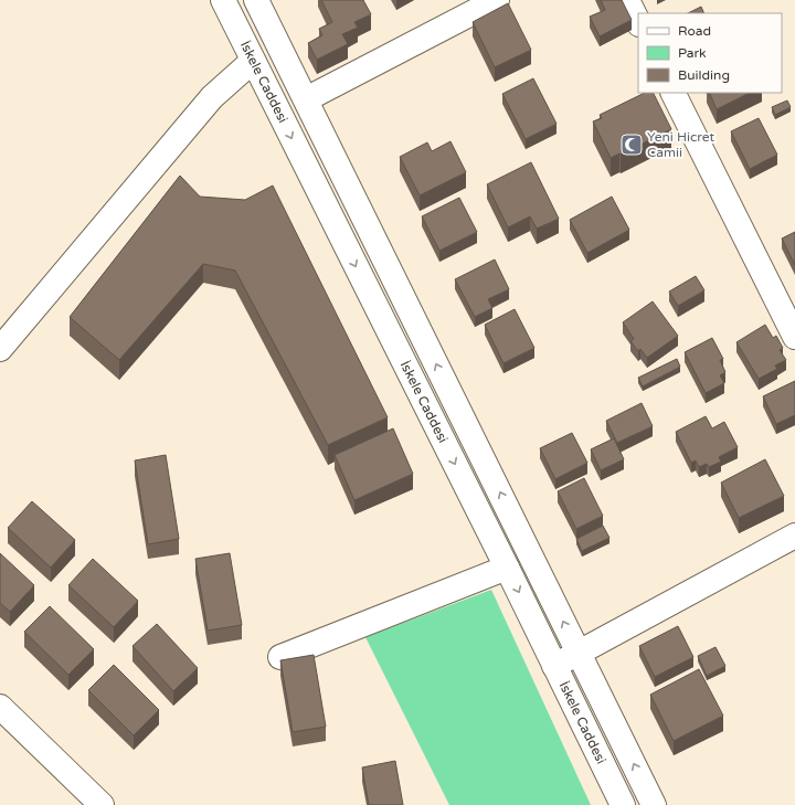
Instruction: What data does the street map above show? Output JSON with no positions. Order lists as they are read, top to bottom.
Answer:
{
  "streets": {
    "main road": ["İskele Caddesi"]
  },
  "places": {
    "mosque": ["Yeni Hicret Camii"]
  },
  "legend": ["Road", "Park", "Building"]
}
